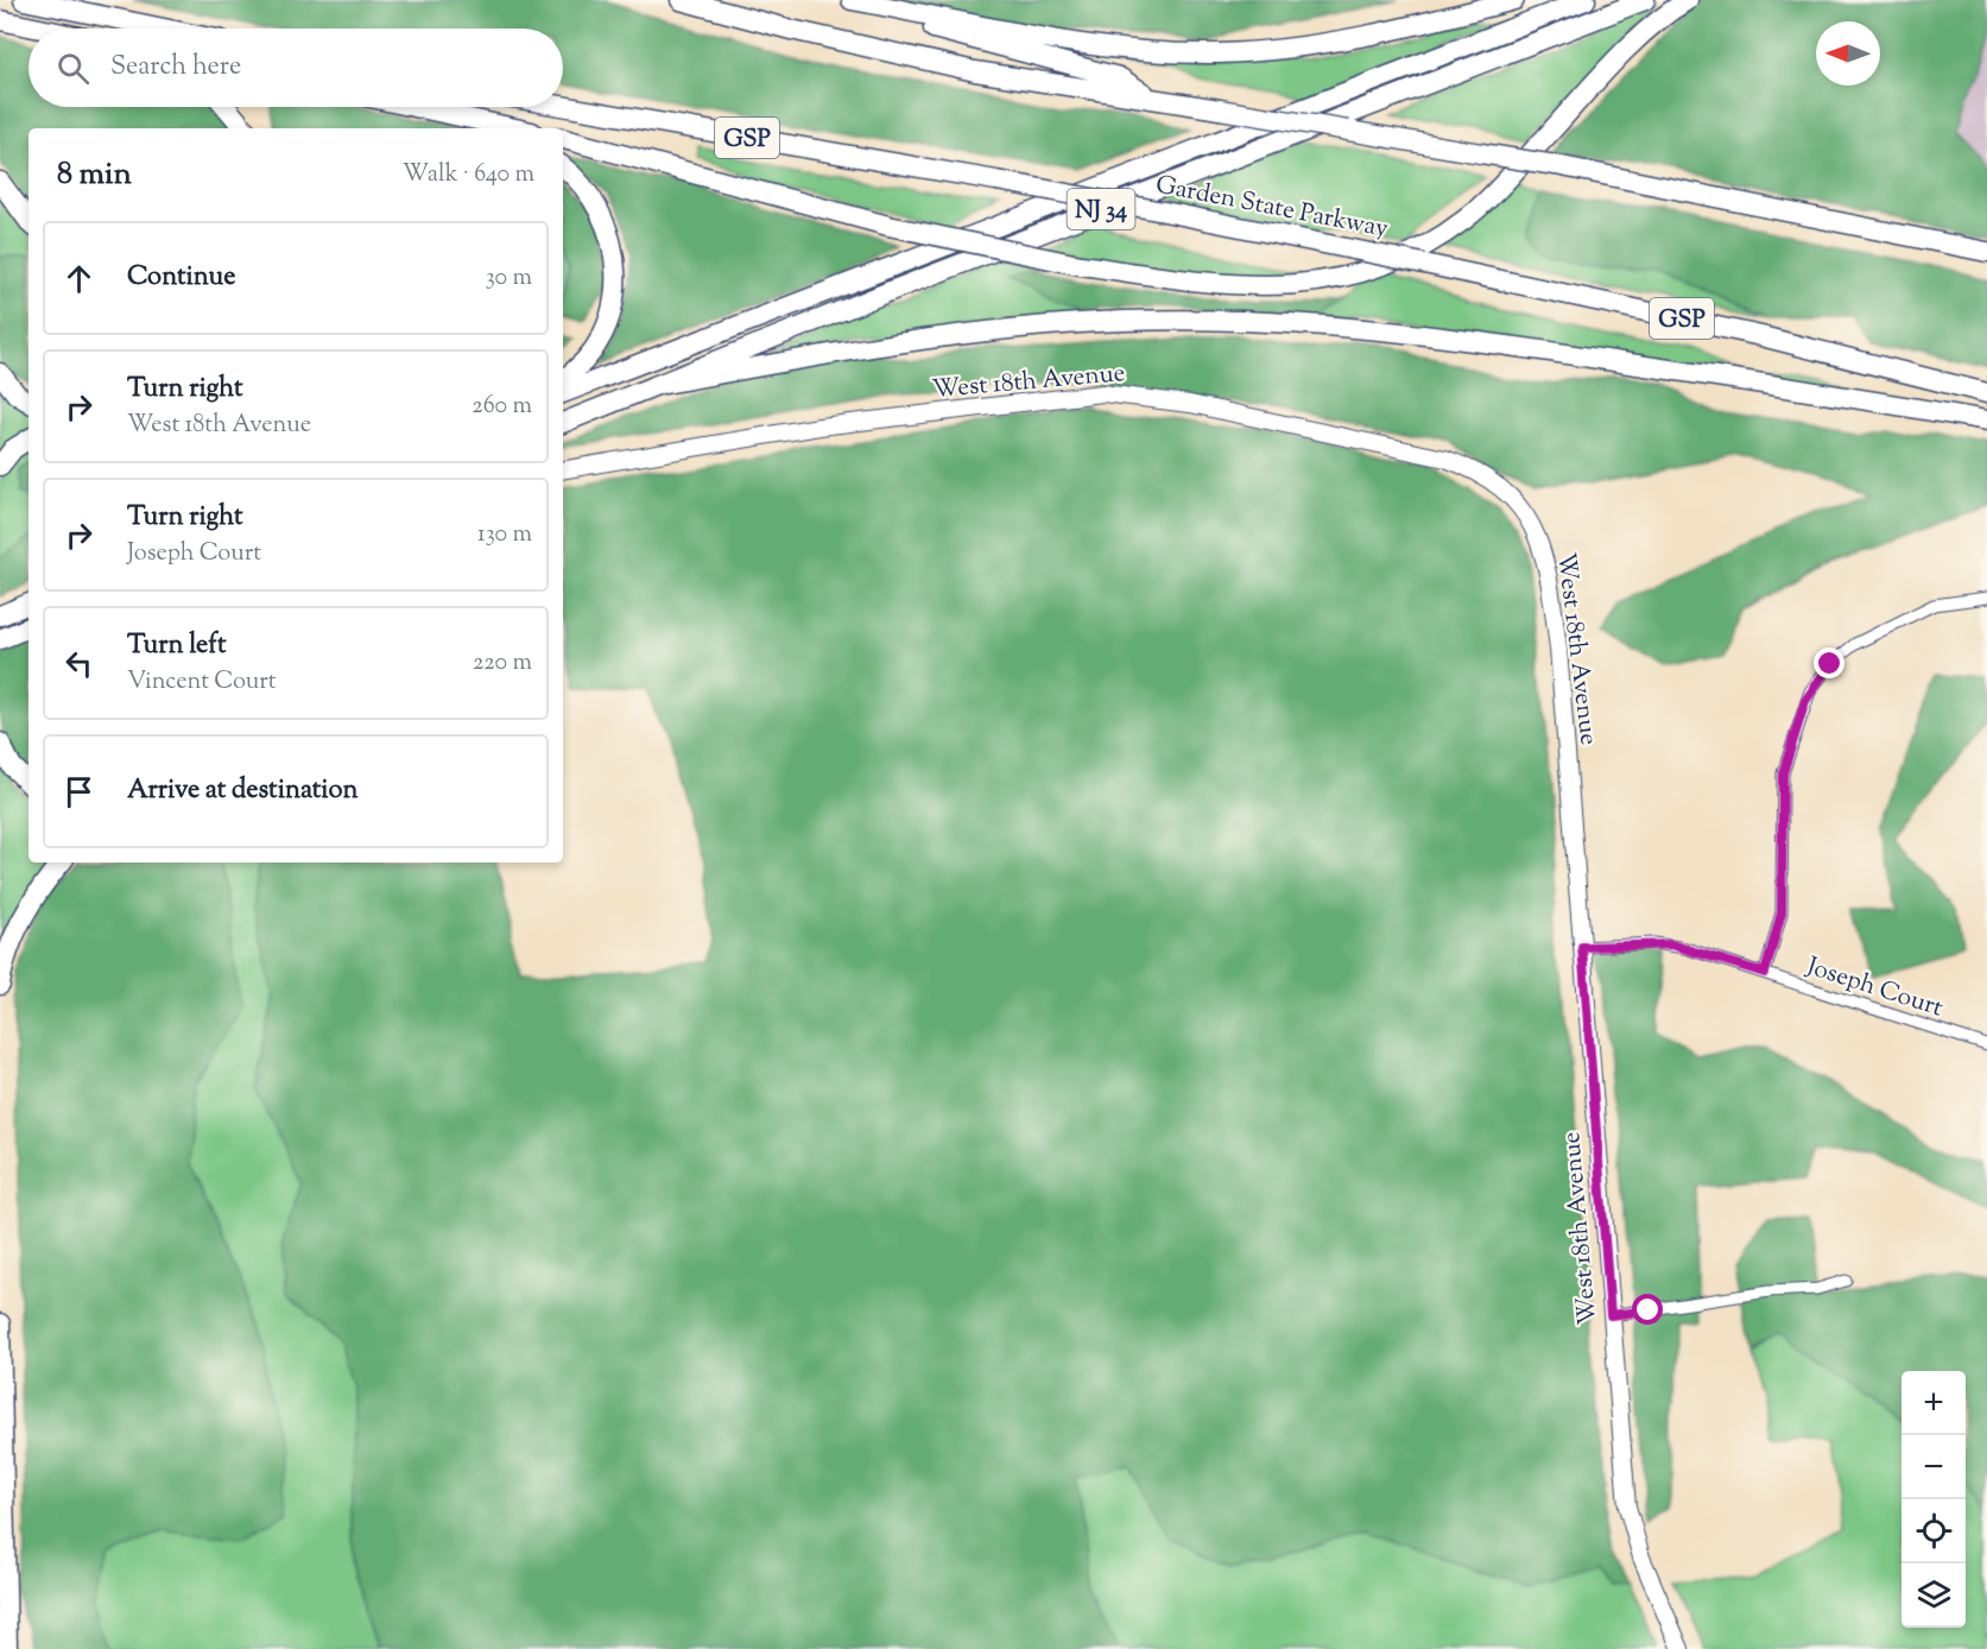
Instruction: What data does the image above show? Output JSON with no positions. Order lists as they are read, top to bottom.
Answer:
{
  "streets": {
    "highway": ["GSP", "Garden State Parkway", "NJ 34"],
    "street": ["West 18th Avenue", "Joseph Court"]
  },
  "crossings": [
    ["West 18th Avenue", "Joseph Court"]
  ],
  "north": "left",
  "page": {
    "search": "Search here",
    "heading": ["8 min", "Walk · 640 m"],
    "list": [
      ["Continue", "30 m"],
      ["Turn right", "West 18th Avenue", "260 m"],
      ["Turn right", "Joseph Court", "130 m"],
      ["Turn left", "Vincent Court", "220 m"],
      "Arrive at destination"
    ],
    "map_buttons": ["+", "−"]
  }
}
